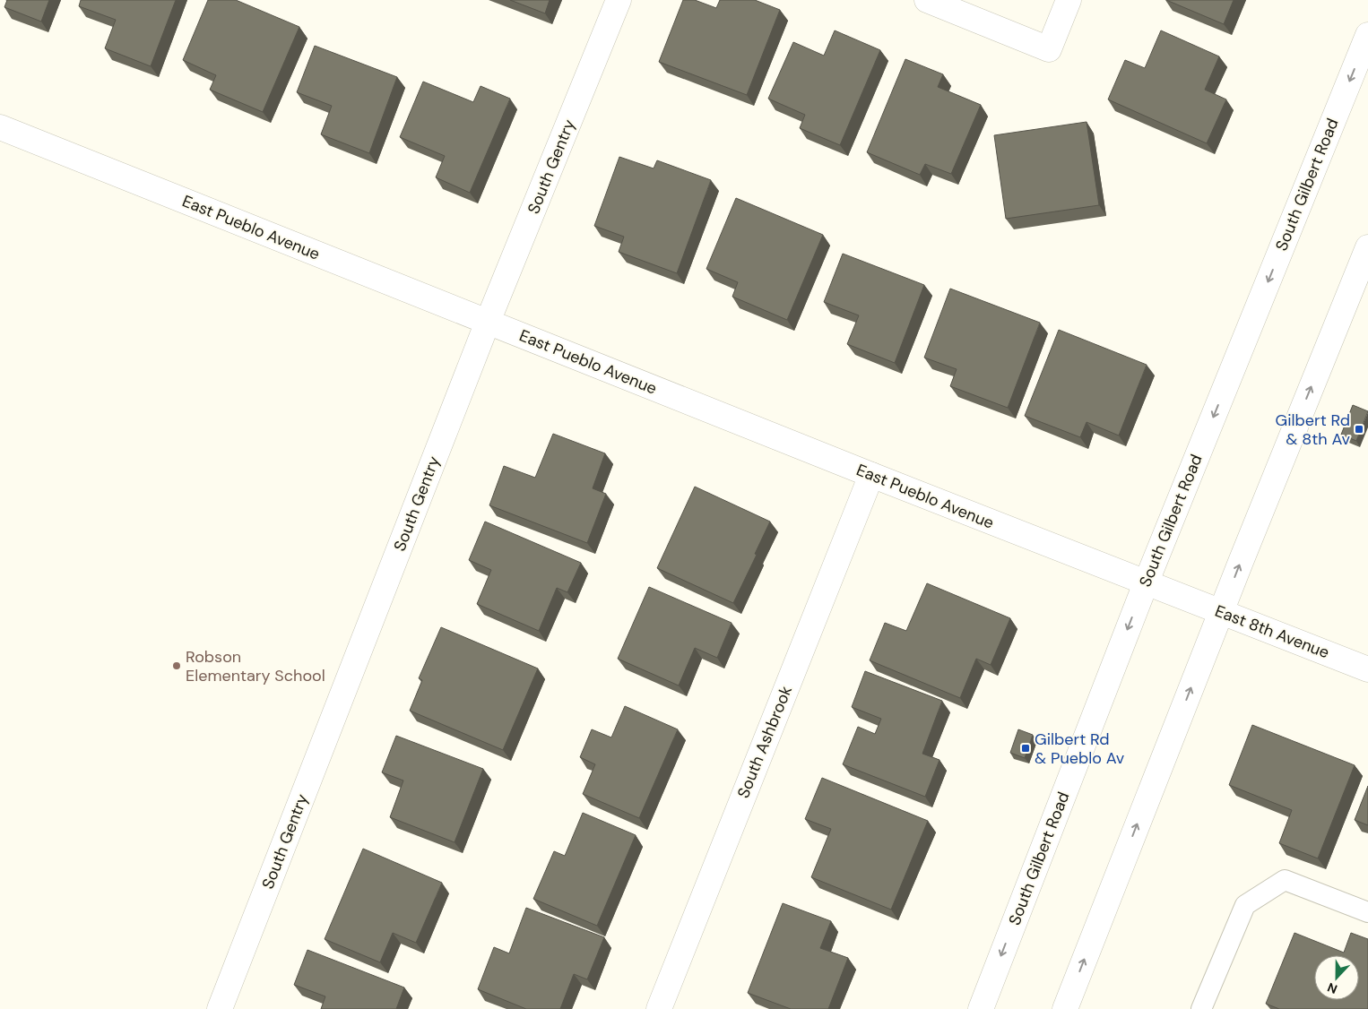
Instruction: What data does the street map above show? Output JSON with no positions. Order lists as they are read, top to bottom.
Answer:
{
  "streets": {
    "street": [
      "South Gentry",
      "South Gilbert Road",
      "East Pueblo Avenue",
      "East 8th Avenue",
      "South Ashbrook"
    ]
  },
  "crossings": [
    ["South Gentry", "East Pueblo Avenue"],
    ["South Gilbert Road", "East Pueblo Avenue"],
    ["East Pueblo Avenue", "East 8th Avenue"],
    ["East Pueblo Avenue", "South Ashbrook"]
  ],
  "places": {
    "transit": ["Gilbert Rd & 8th Av", "Gilbert Rd & Pueblo Av"],
    "other": ["Robson Elementary School"]
  },
  "north": "bottom"
}
